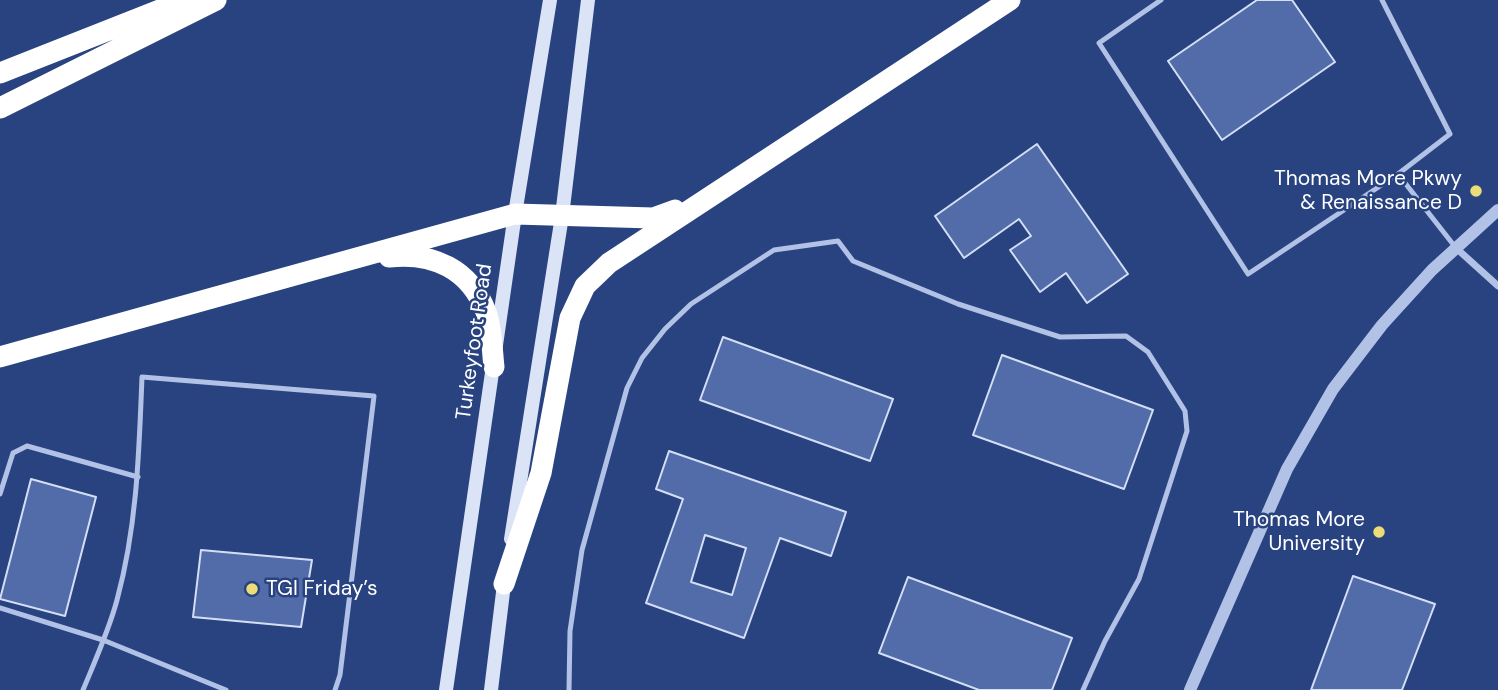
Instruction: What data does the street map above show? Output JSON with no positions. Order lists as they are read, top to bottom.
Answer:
{
  "streets": {
    "main road": ["Turkeyfoot Road"]
  },
  "places": ["Thomas More Pkwy & Renaissance D", "Thomas More University", "TGI Friday’s"]
}
